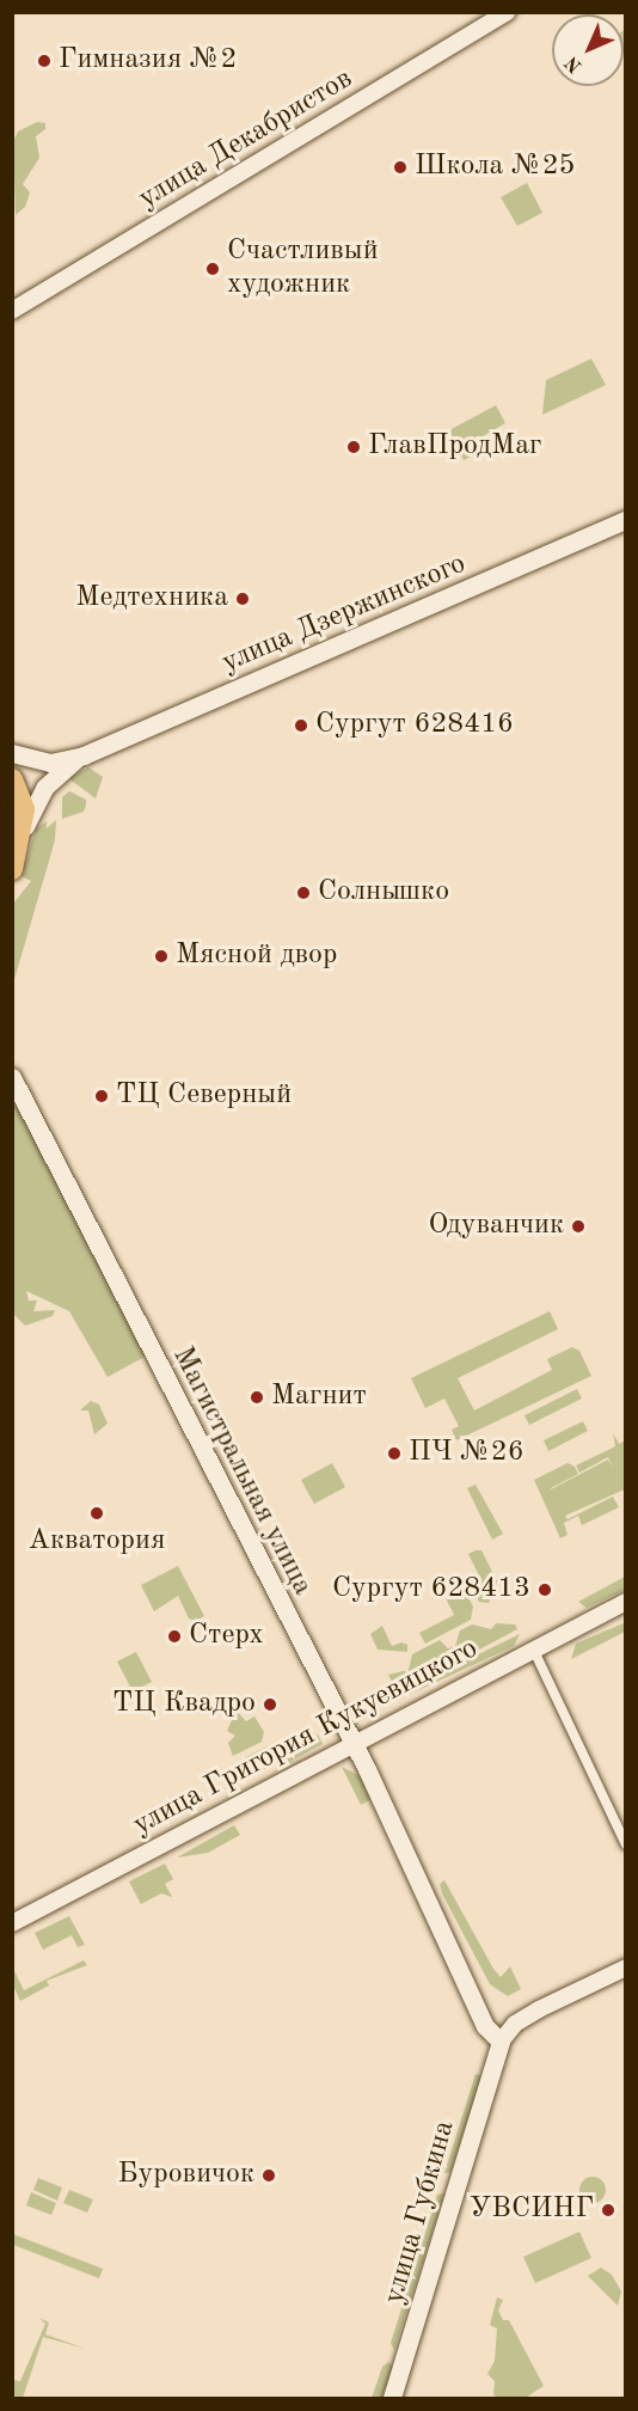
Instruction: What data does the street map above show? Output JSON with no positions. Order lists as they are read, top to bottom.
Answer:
{
  "streets": {
    "main road": ["улица Дзержинского", "Магистральная улица", "улица Губкина"],
    "street": ["улица Декабристов", "улица Григория Кукуевицкого"]
  },
  "crossings": [
    ["Магистральная улица", "улица Григория Кукуевицкого"],
    ["Магистральная улица", "улица Губкина"]
  ],
  "places": [
    "Гимназия №2",
    "Школа №25",
    "Счастливый художник",
    "ГлавПродМаг",
    "Медтехника",
    "Сургут 628416",
    "Солнышко",
    "Мясной двор",
    "ТЦ Северный",
    "Одуванчик",
    "Магнит",
    "ПЧ №26",
    "Акватория",
    "Сургут 628413",
    "Стерх",
    "ТЦ Квадро",
    "Буровичок",
    "УВСИНГ"
  ],
  "north": "bottom left"
}
